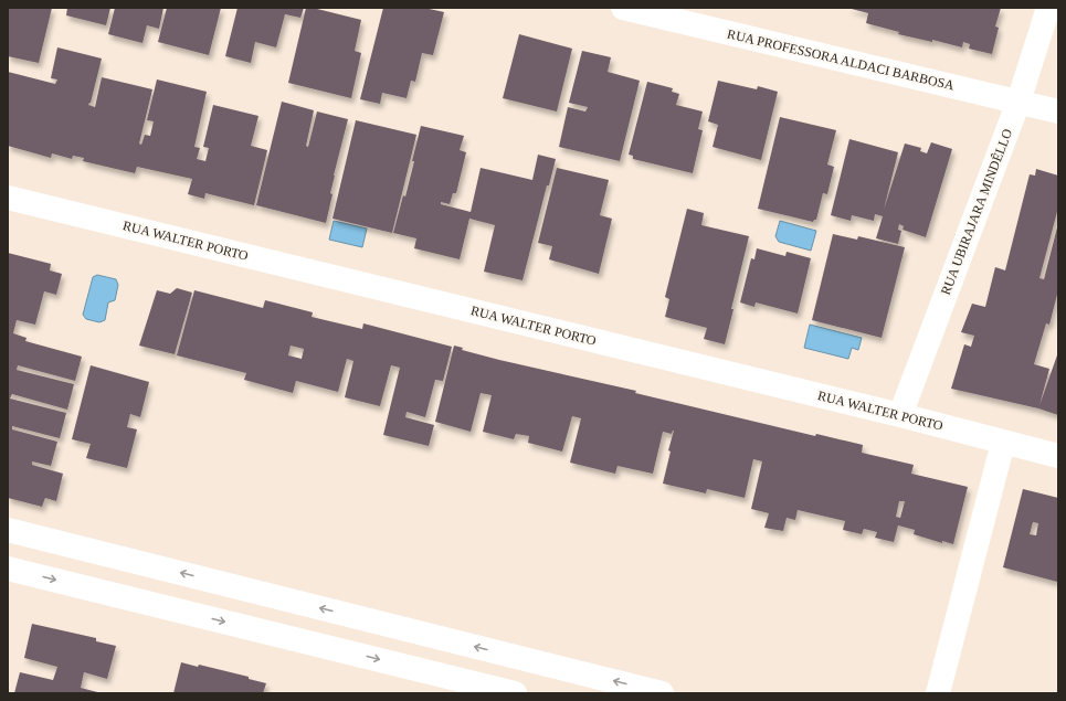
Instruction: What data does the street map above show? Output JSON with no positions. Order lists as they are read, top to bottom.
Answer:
{
  "streets": {
    "street": ["RUA PROFESSORA ALDACI BARBOSA", "RUA UBIRAJARA MINDÊLLO", "RUA WALTER PORTO"]
  },
  "crossings": [
    ["RUA PROFESSORA ALDACI BARBOSA", "RUA UBIRAJARA MINDÊLLO"],
    ["RUA UBIRAJARA MINDÊLLO", "RUA WALTER PORTO"]
  ]
}
